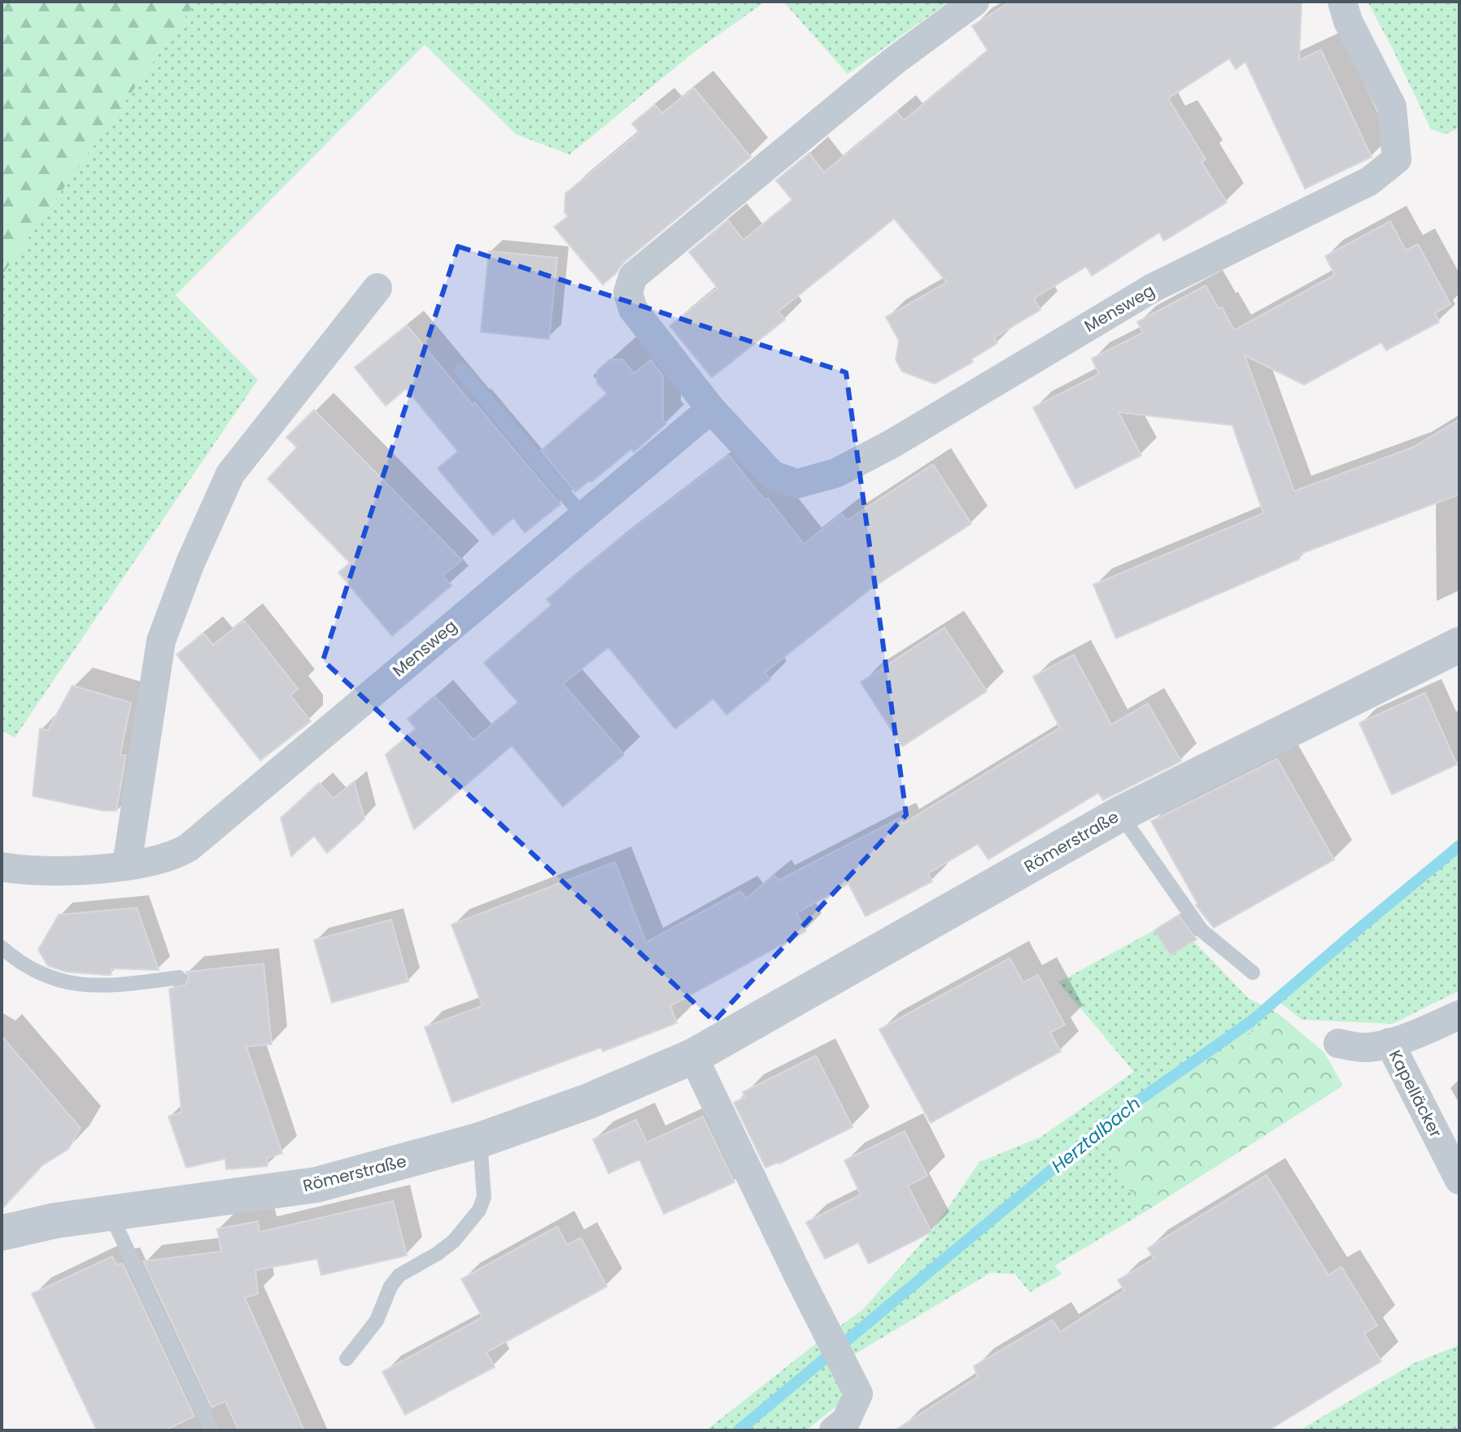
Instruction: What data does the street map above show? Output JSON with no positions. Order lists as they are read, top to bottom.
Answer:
{
  "streets": {
    "street": ["Mensweg", "Römerstraße", "Kapelläcker"]
  },
  "water": ["Herztalbach"]
}
